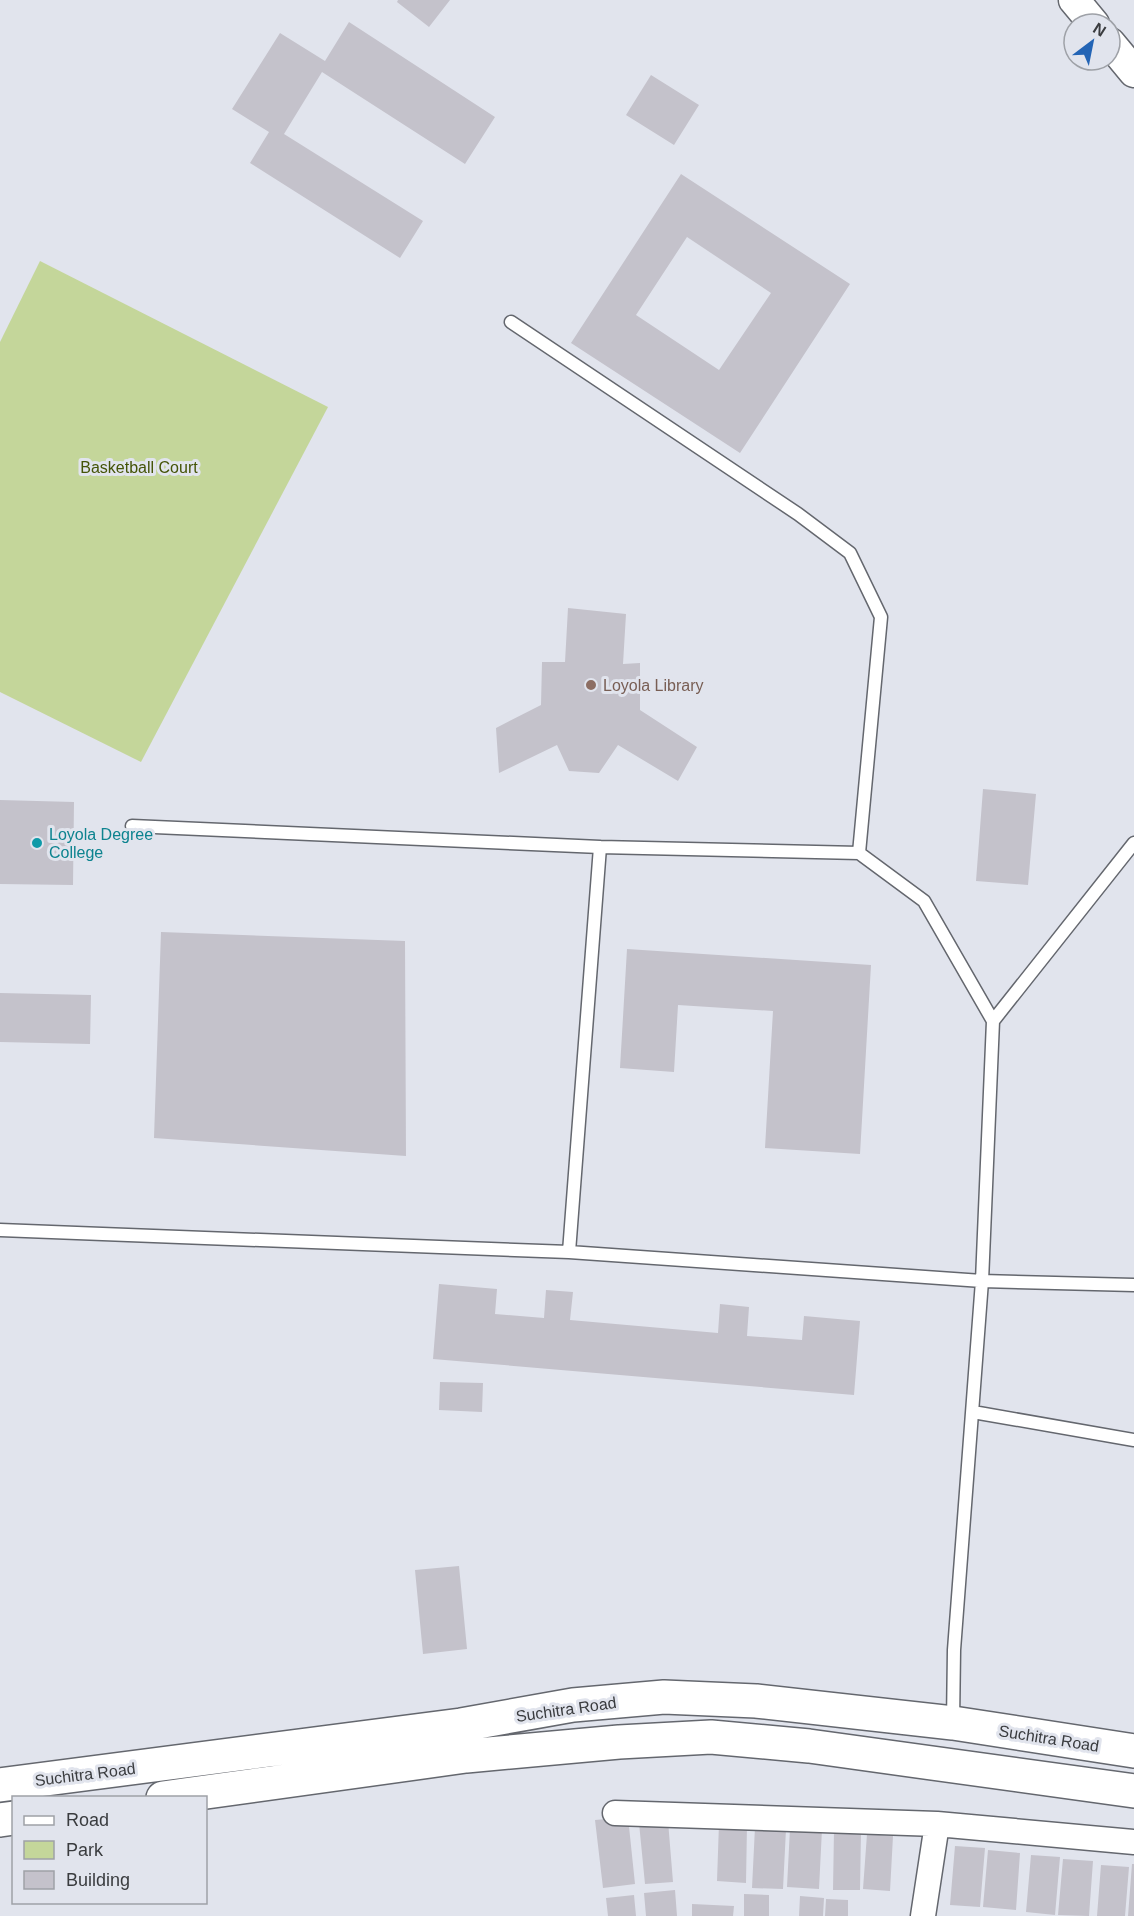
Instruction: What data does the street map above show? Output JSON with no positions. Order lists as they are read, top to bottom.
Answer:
{
  "streets": {
    "main road": ["Suchitra Road"]
  },
  "parks": ["Basketball Court"],
  "places": ["Loyola Library", "Loyola Degree College"],
  "legend": ["Road", "Park", "Building"],
  "north": "top right"
}
